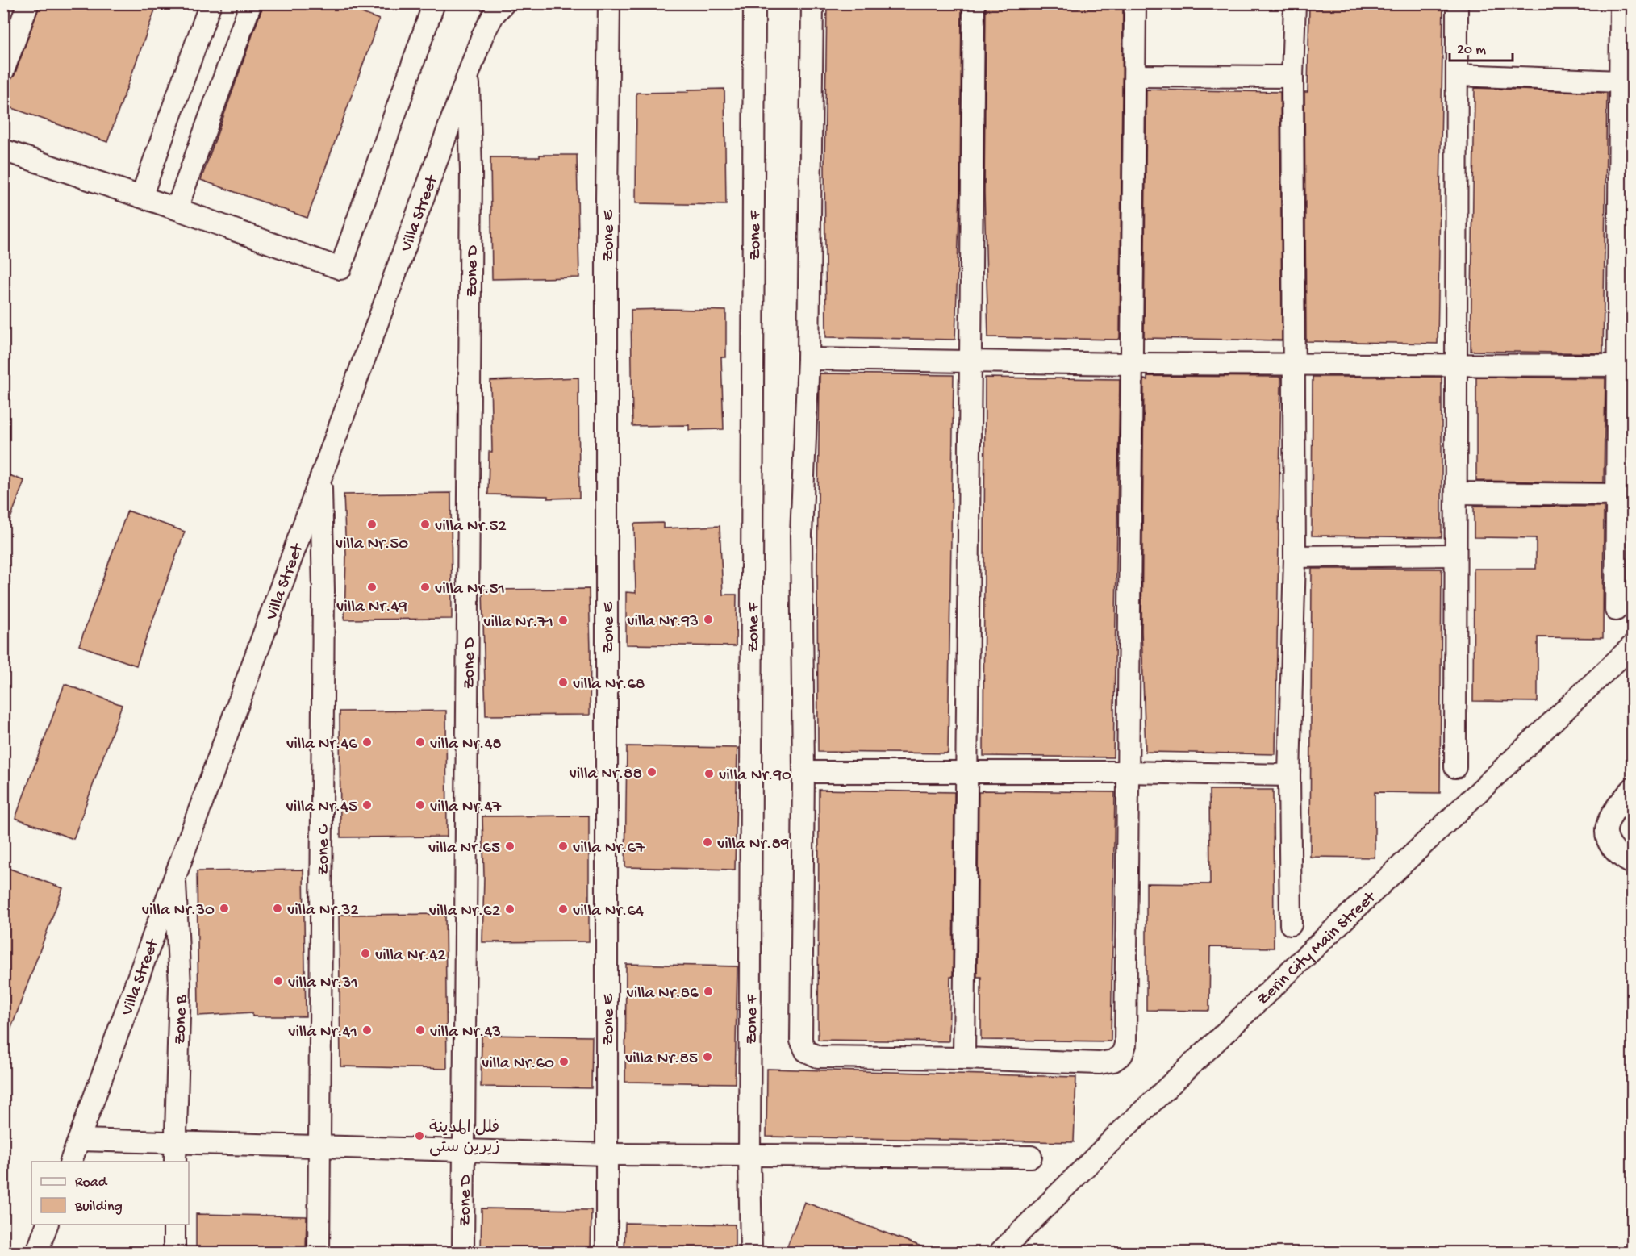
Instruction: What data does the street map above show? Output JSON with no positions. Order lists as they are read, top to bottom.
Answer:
{
  "streets": {
    "street": [
      "Villa Street",
      "Zone E",
      "Zone F",
      "Zone D",
      "Zone C",
      "Zerin City Main Street",
      "Zone B"
    ]
  },
  "crossings": [
    ["Villa Street", "Zone D"],
    ["Villa Street", "Zone C"],
    ["Villa Street", "Zone B"]
  ],
  "places": [
    "villa Nr.50",
    "villa Nr.52",
    "villa Nr.49",
    "villa Nr.51",
    "villa Nr.93",
    "villa Nr.71",
    "villa Nr.68",
    "villa Nr.46",
    "villa Nr.48",
    "villa Nr.88",
    "villa Nr.90",
    "villa Nr.45",
    "villa Nr.47",
    "villa Nr.89",
    "villa Nr.65",
    "villa Nr.67",
    "villa Nr.30",
    "villa Nr.32",
    "villa Nr.62",
    "villa Nr.64",
    "villa Nr.42",
    "villa Nr.31",
    "villa Nr.86",
    "villa Nr.41",
    "villa Nr.43",
    "villa Nr.85",
    "villa Nr.60",
    "فلل المدينة زیرین ستی"
  ],
  "legend": ["Road", "Building"],
  "scale_bar": "20 m"
}
